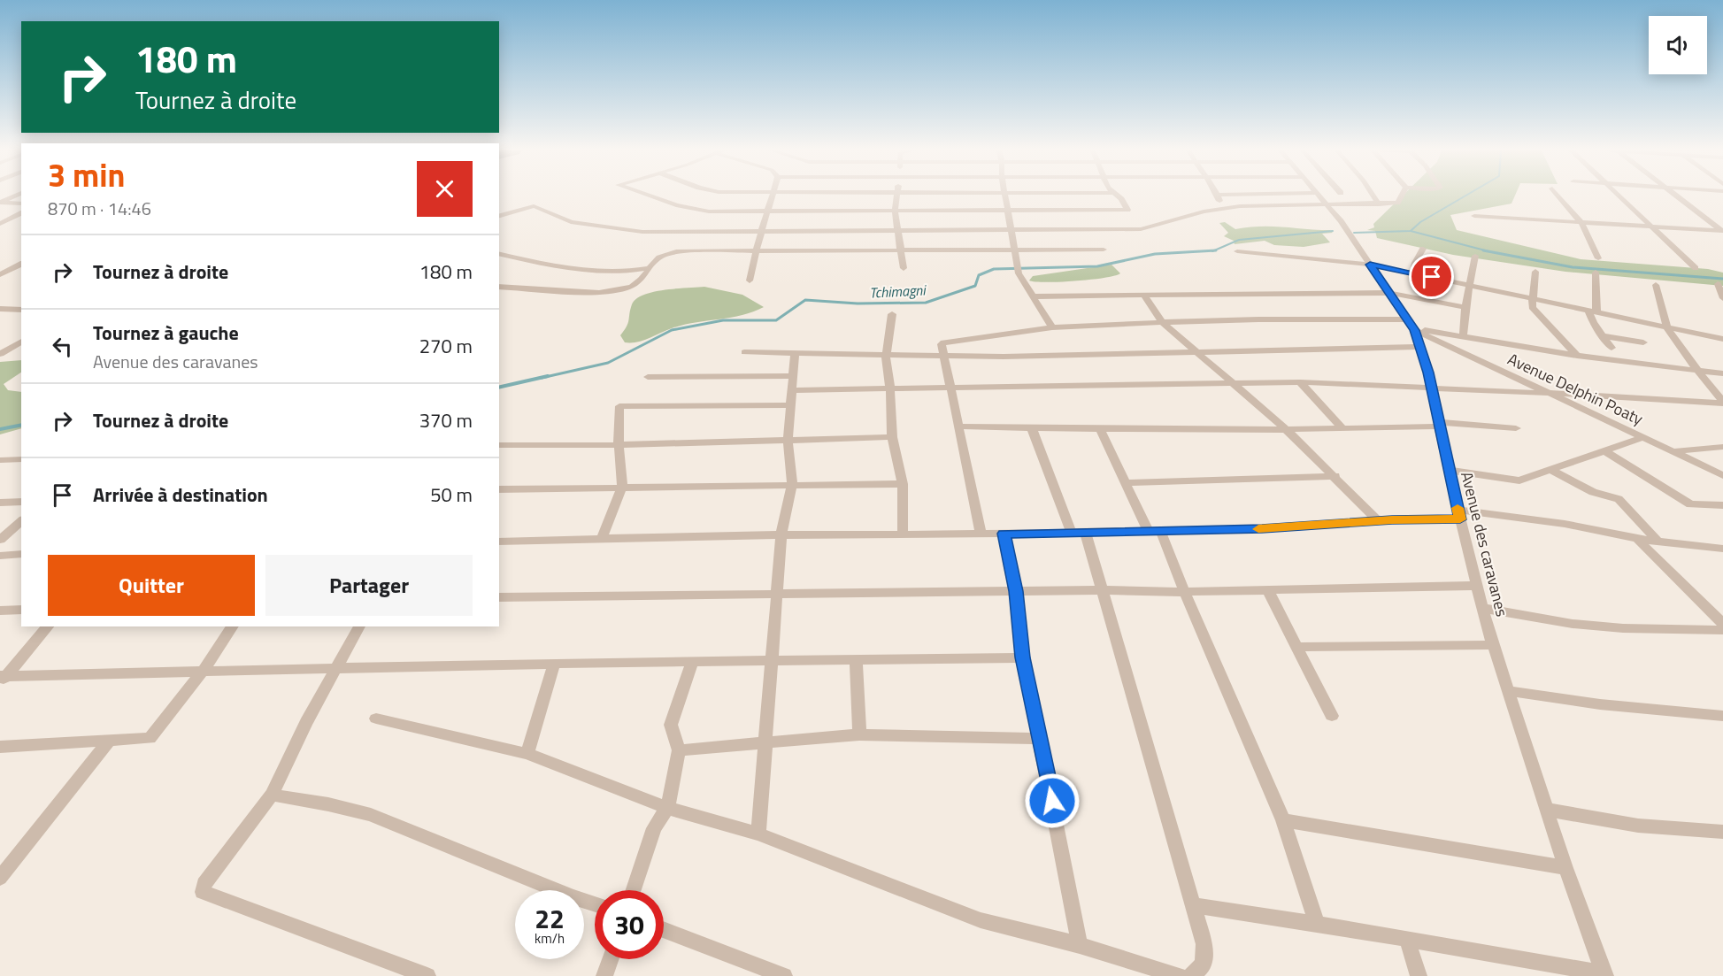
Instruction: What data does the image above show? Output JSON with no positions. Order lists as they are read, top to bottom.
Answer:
{
  "streets": {
    "street": ["Avenue Delphin Poaty", "Avenue des caravanes"]
  },
  "crossings": [
    ["Avenue Delphin Poaty", "Avenue des caravanes"]
  ],
  "water": ["Tchimagni"],
  "page": {
    "turn": ["180 m", "Tournez à droite"],
    "heading": ["3 min", "870 m · 14:46"],
    "list": [
      {
        "name": "Tournez à droite",
        "value": "180 m"
      },
      {
        "name": "Tournez à gauche",
        "note": "Avenue des caravanes",
        "value": "270 m"
      },
      {
        "name": "Tournez à droite",
        "value": "370 m"
      },
      {
        "name": "Arrivée à destination",
        "value": "50 m"
      }
    ],
    "buttons": ["Quitter", "Partager"],
    "speed": "22 km/h",
    "limit": "30"
  }
}
